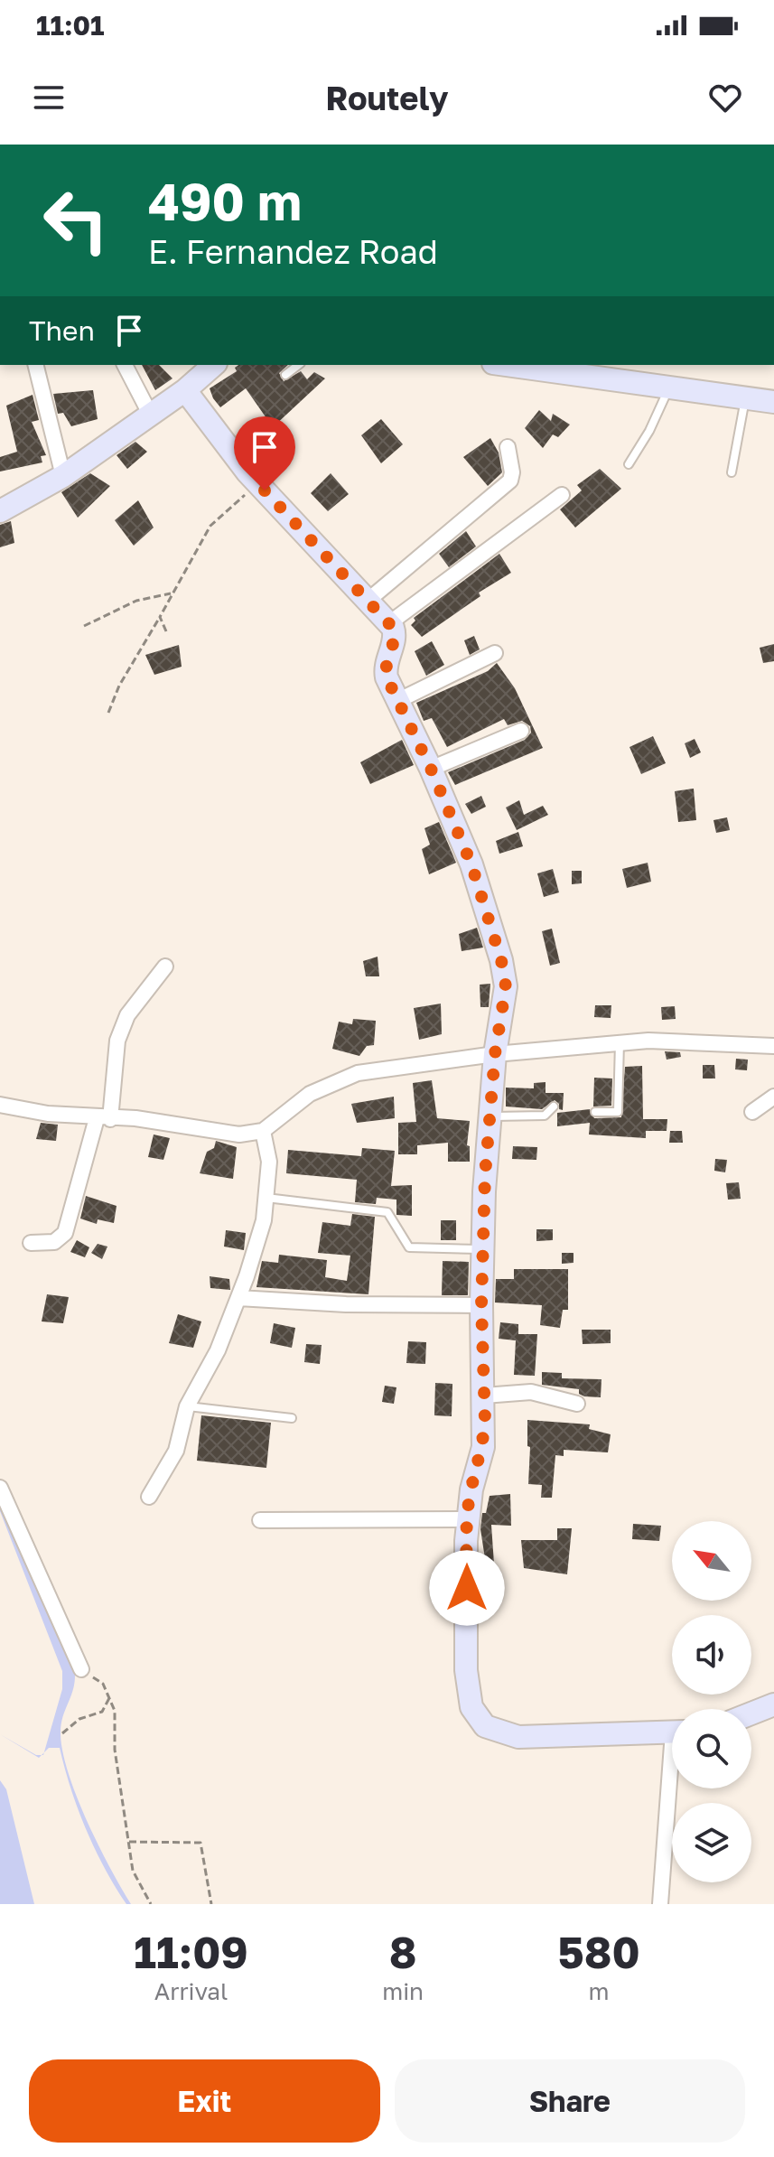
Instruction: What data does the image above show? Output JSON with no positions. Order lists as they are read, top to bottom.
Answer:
{
  "north": "top left",
  "page": {
    "status": "11:01",
    "header": "Routely",
    "turn": ["490 m", "E. Fernandez Road"],
    "then": "Then",
    "eta": [
      "11:09",
      "Arrival",
      "8",
      "min",
      "580",
      "m"
    ],
    "buttons": ["Exit", "Share"]
  }
}
